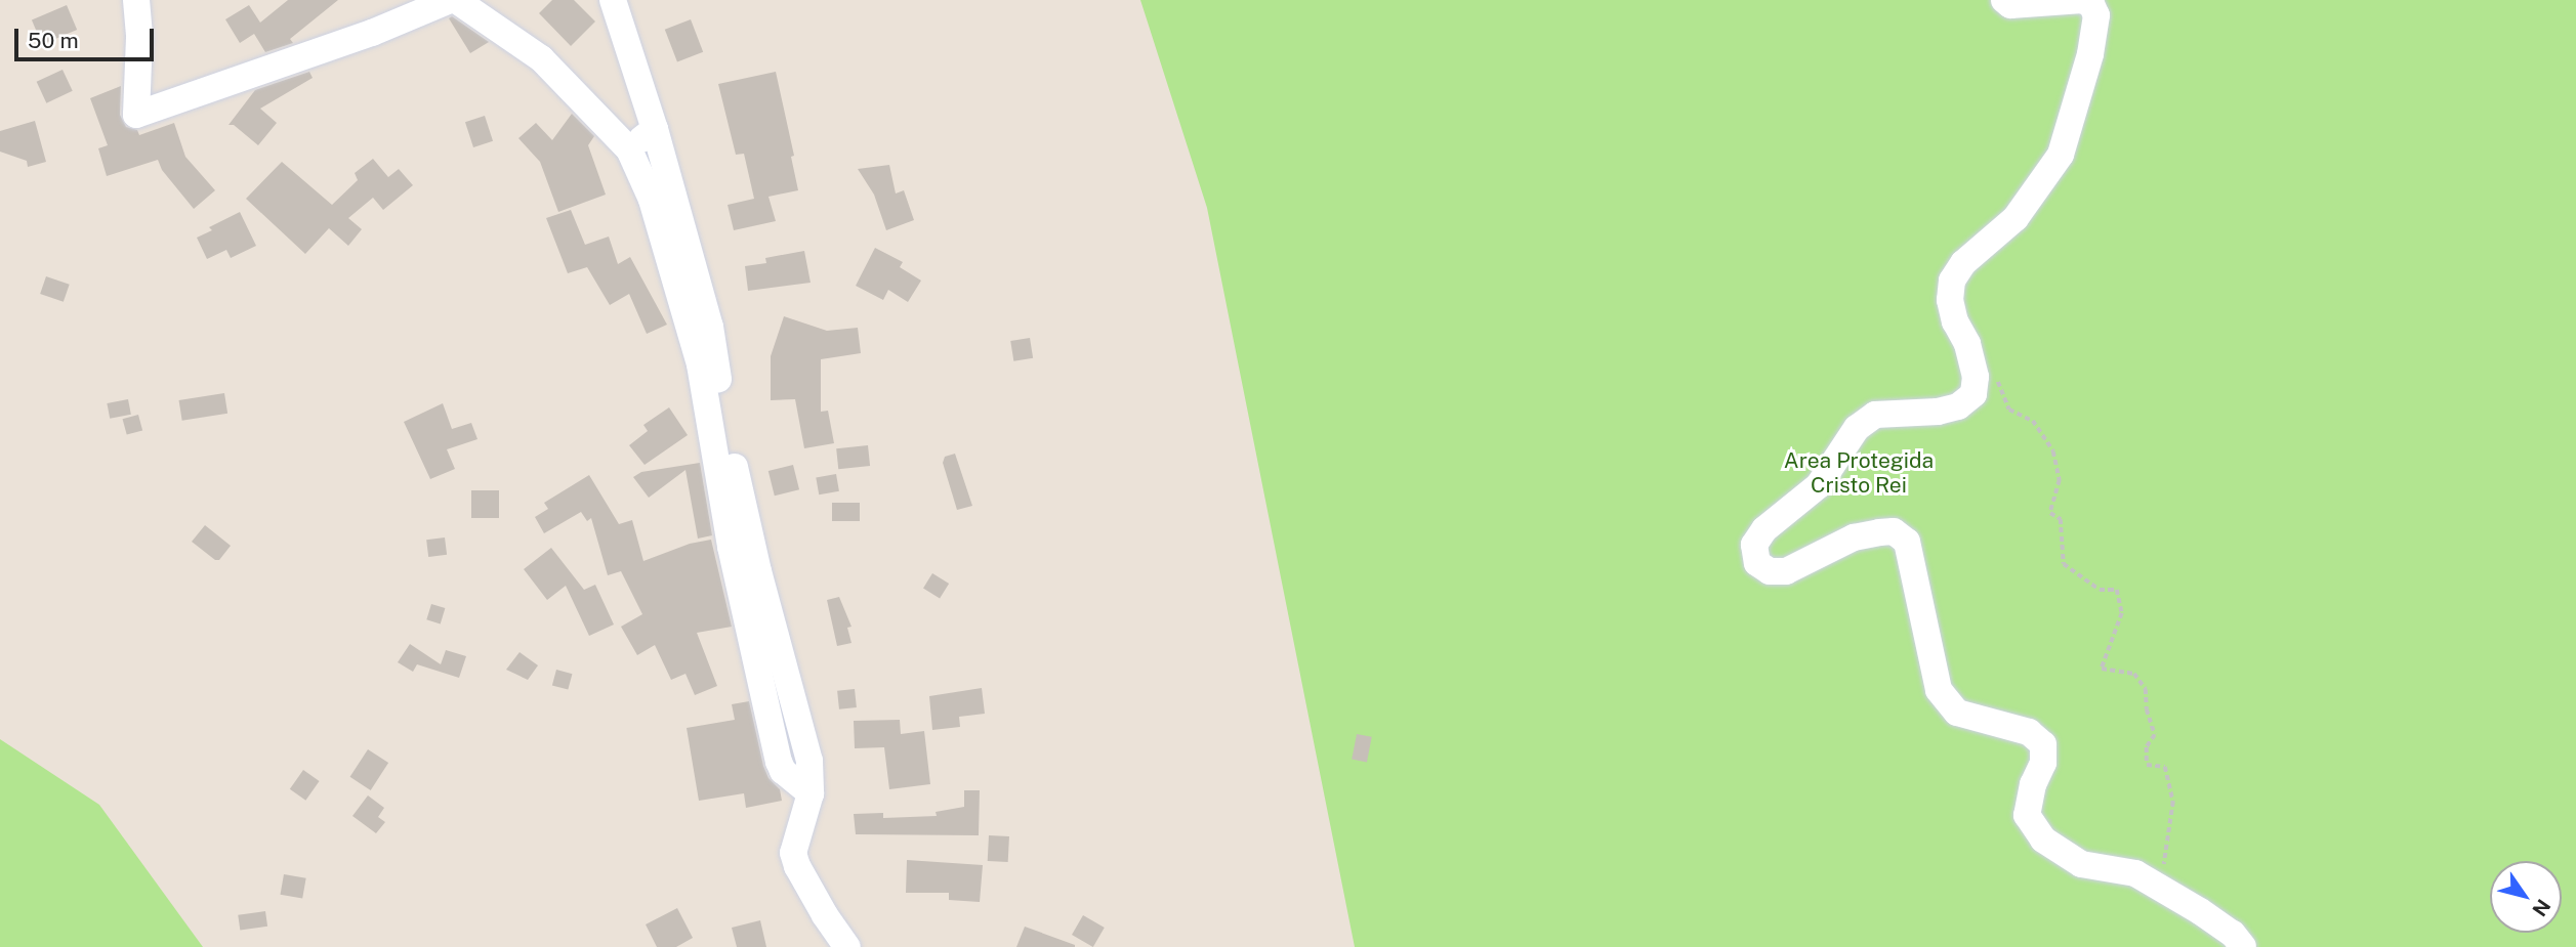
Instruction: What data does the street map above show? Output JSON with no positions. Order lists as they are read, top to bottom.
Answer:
{
  "parks": ["Area Protegida Cristo Rei"],
  "scale_bar": "50 m",
  "north": "bottom right"
}
